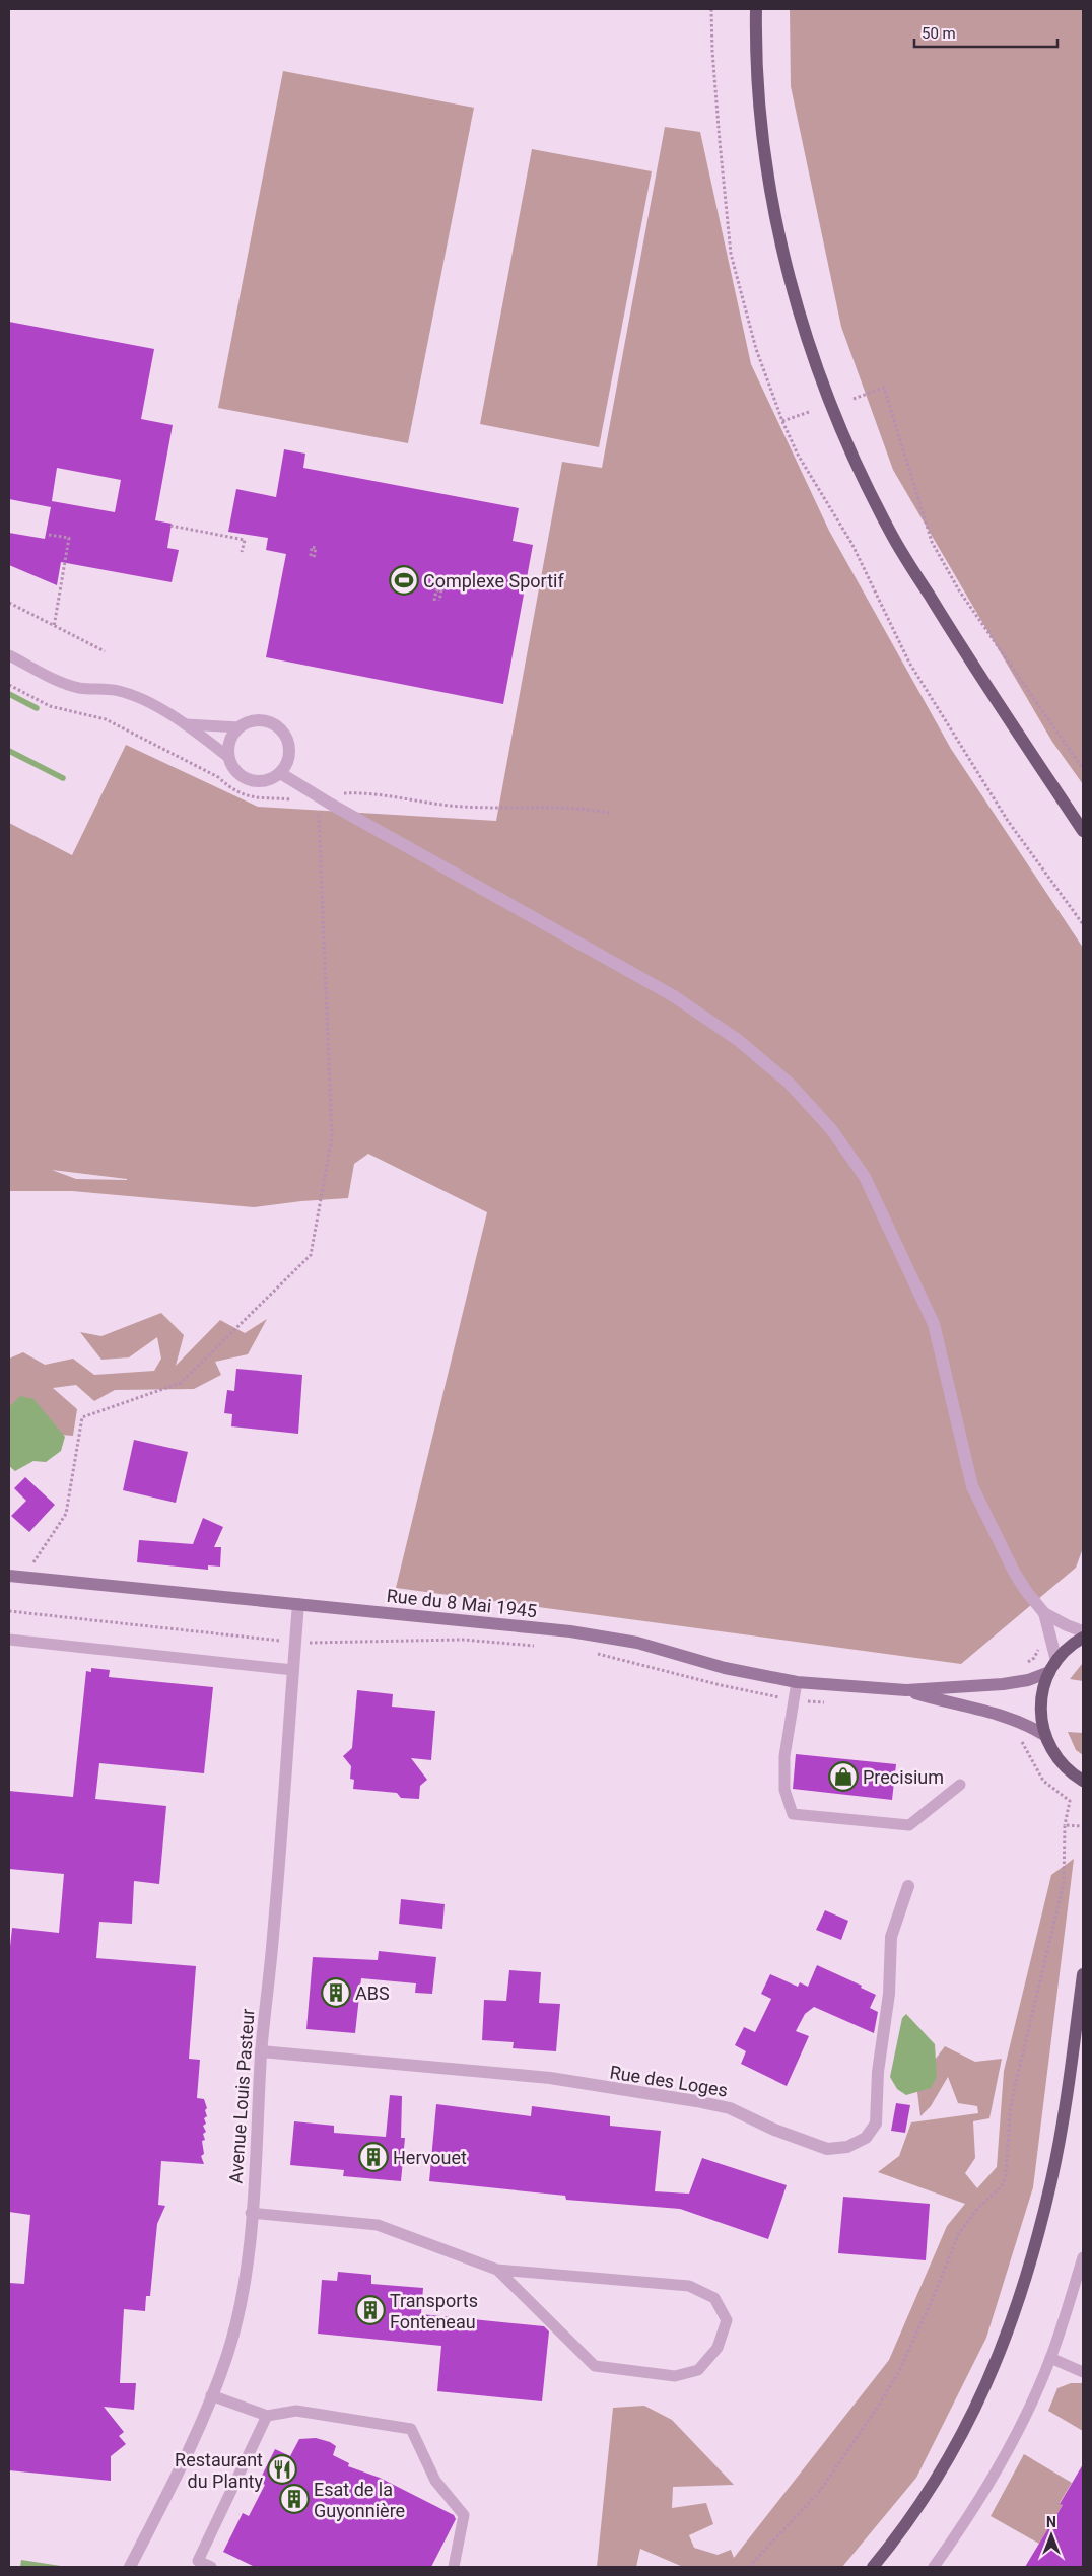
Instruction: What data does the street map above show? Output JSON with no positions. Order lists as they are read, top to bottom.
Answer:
{
  "streets": {
    "main road": ["Rue du 8 Mai 1945"],
    "street": ["Rue des Loges", "Avenue Louis Pasteur"]
  },
  "crossings": [
    ["Rue du 8 Mai 1945", "Avenue Louis Pasteur"],
    ["Rue des Loges", "Avenue Louis Pasteur"]
  ],
  "places": {
    "sports": ["Complexe Sportif"],
    "shop": ["Precisium"],
    "building": [
      "ABS",
      "Hervouet",
      "Transports Fonteneau",
      "Esat de la Guyonnière"
    ],
    "restaurant": ["Restaurant du Planty"]
  },
  "scale_bar": "50 m",
  "north": "top"
}
